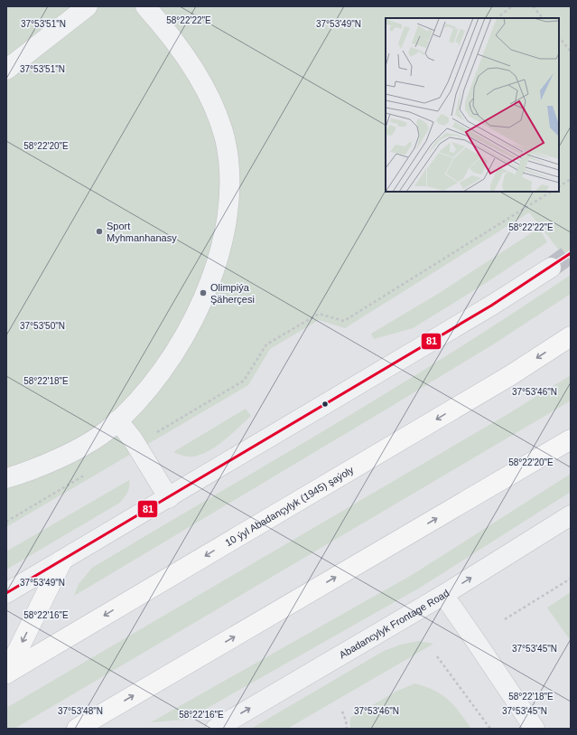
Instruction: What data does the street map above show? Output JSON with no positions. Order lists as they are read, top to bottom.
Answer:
{
  "streets": {
    "main road": ["10 ýyl Abadançylyk (1945) şaýoly"],
    "street": ["Abadancylyk Frontage Road"]
  },
  "one_way": ["Abadancylyk Frontage Road"],
  "places": ["Sport Myhmanhanasy", "Olimpiýa Şäherçesi"],
  "lines": ["transit line 81"],
  "coordinates": [
    "58°22'22\"E",
    "37°53'51\"N",
    "37°53'49\"N",
    "58°22'20\"E",
    "37°53'50\"N",
    "58°22'18\"E",
    "37°53'46\"N",
    "58°22'16\"E",
    "37°53'45\"N",
    "37°53'48\"N"
  ]
}
